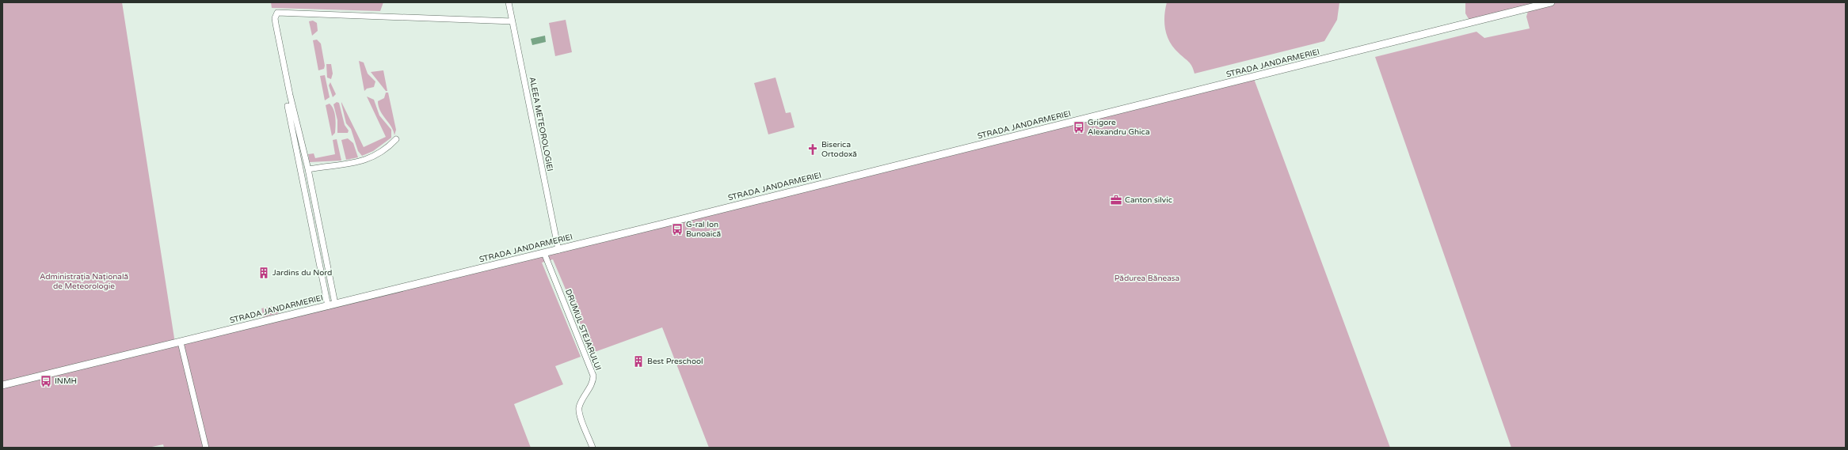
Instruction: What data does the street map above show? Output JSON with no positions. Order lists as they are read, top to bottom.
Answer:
{
  "streets": {
    "street": ["STRADA JANDARMERIEI", "ALEEA METEOROLOGIEI", "DRUMUL STEJARULUI"]
  },
  "crossings": [
    ["STRADA JANDARMERIEI", "ALEEA METEOROLOGIEI"],
    ["STRADA JANDARMERIEI", "DRUMUL STEJARULUI"]
  ],
  "parks": ["Administrația Națională de Meteorologie", "Pădurea Băneasa"],
  "places": {
    "bus stop": ["Grigore Alexandru Ghica", "G-ral Ion Bunoaică", "INMH"],
    "church": ["Biserica Ortodoxă"],
    "office": ["Canton silvic"],
    "building": ["Jardins du Nord", "Best Preschool"]
  }
}
